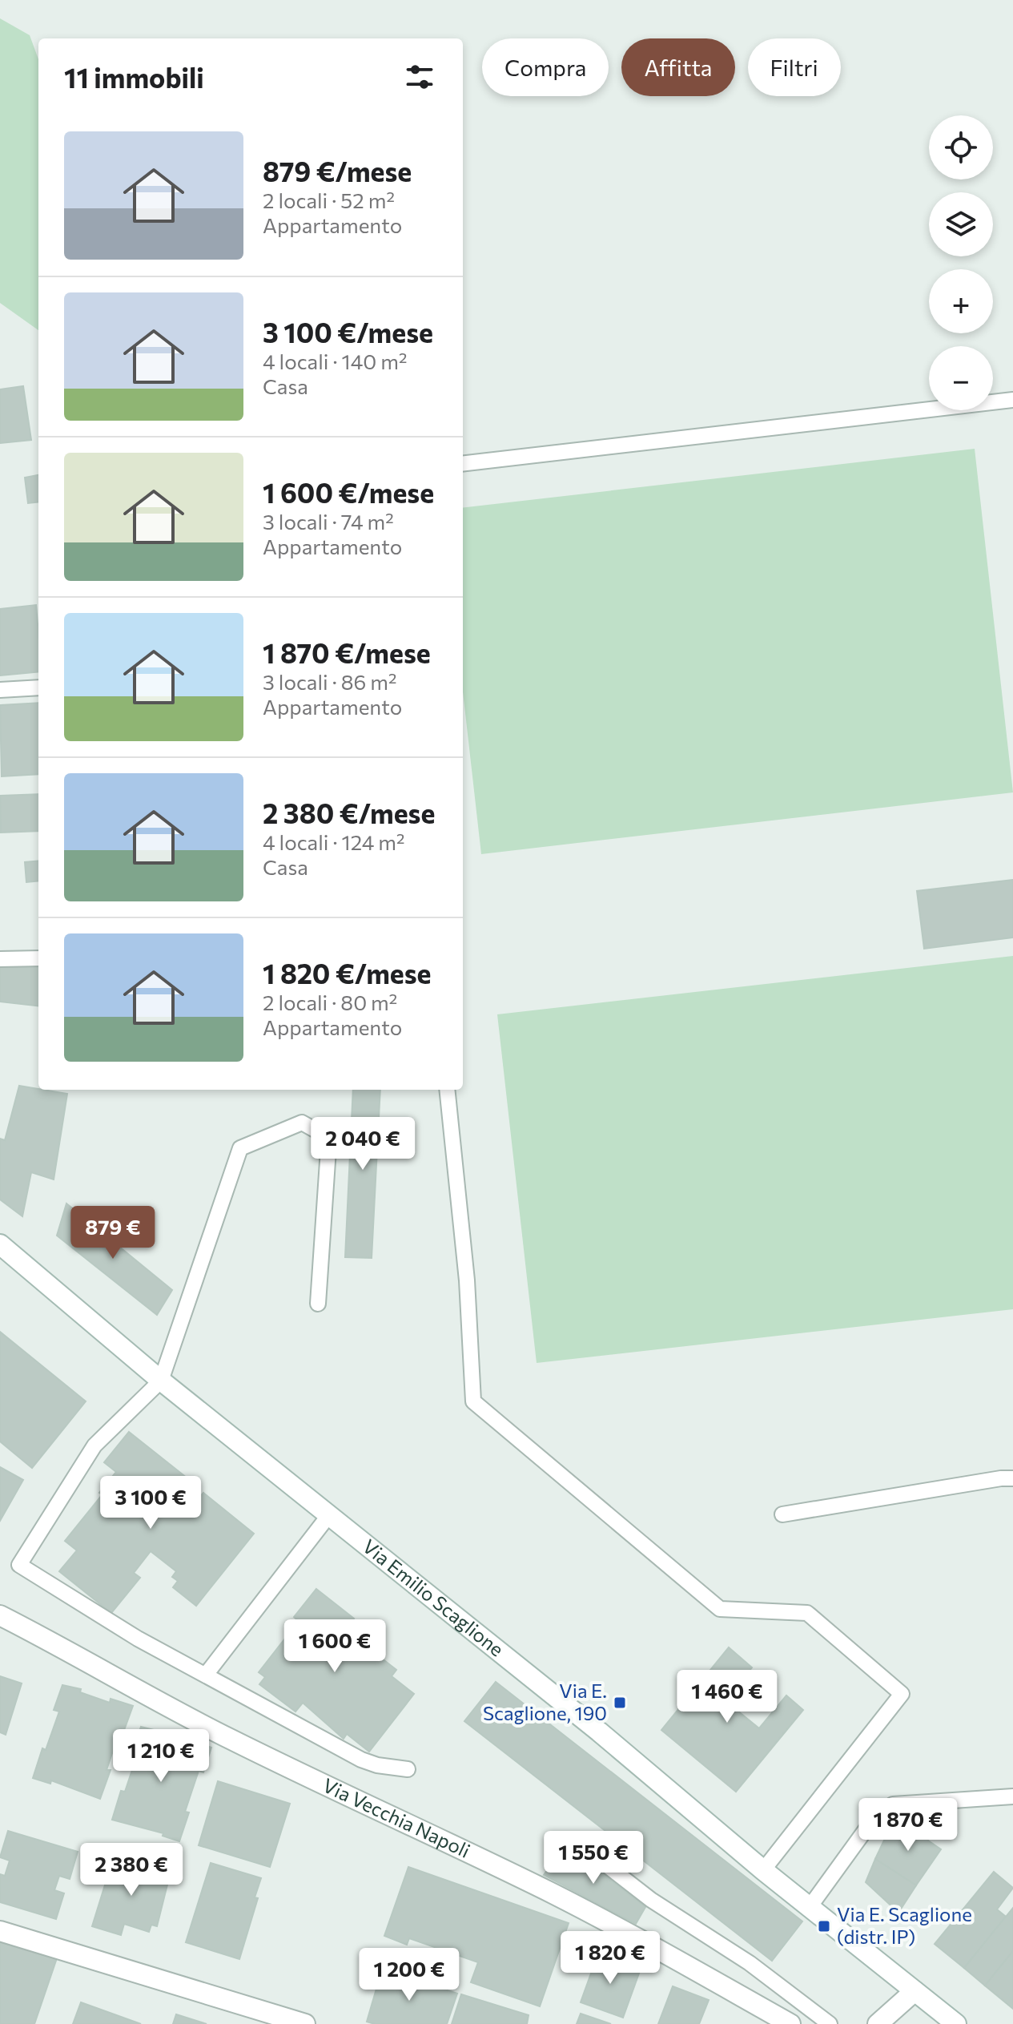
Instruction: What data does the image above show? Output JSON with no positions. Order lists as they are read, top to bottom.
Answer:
{
  "streets": {
    "street": ["Via Emilio Scaglione", "Via Vecchia Napoli"]
  },
  "places": {
    "transit": ["Via E. Scaglione, 190", "Via E. Scaglione (distr. IP)"]
  },
  "page": {
    "chip": ["Compra", "Affitta", "Filtri"],
    "heading": "11 immobili",
    "map_buttons": ["+", "−"],
    "list": [
      {
        "name": "879 €/mese",
        "note": "2 locali · 52 m² · Appartamento"
      },
      {
        "name": "3 100 €/mese",
        "note": "4 locali · 140 m² · Casa"
      },
      {
        "name": "1 600 €/mese",
        "note": "3 locali · 74 m² · Appartamento"
      },
      {
        "name": "1 870 €/mese",
        "note": "3 locali · 86 m² · Appartamento"
      },
      {
        "name": "2 380 €/mese",
        "note": "4 locali · 124 m² · Casa"
      },
      {
        "name": "1 820 €/mese",
        "note": "2 locali · 80 m² · Appartamento"
      }
    ],
    "price": [
      "2 040 €",
      "879 €",
      "3 100 €",
      "1 600 €",
      "1 460 €",
      "1 210 €",
      "1 870 €",
      "1 550 €",
      "2 380 €",
      "1 820 €",
      "1 200 €"
    ]
  }
}
